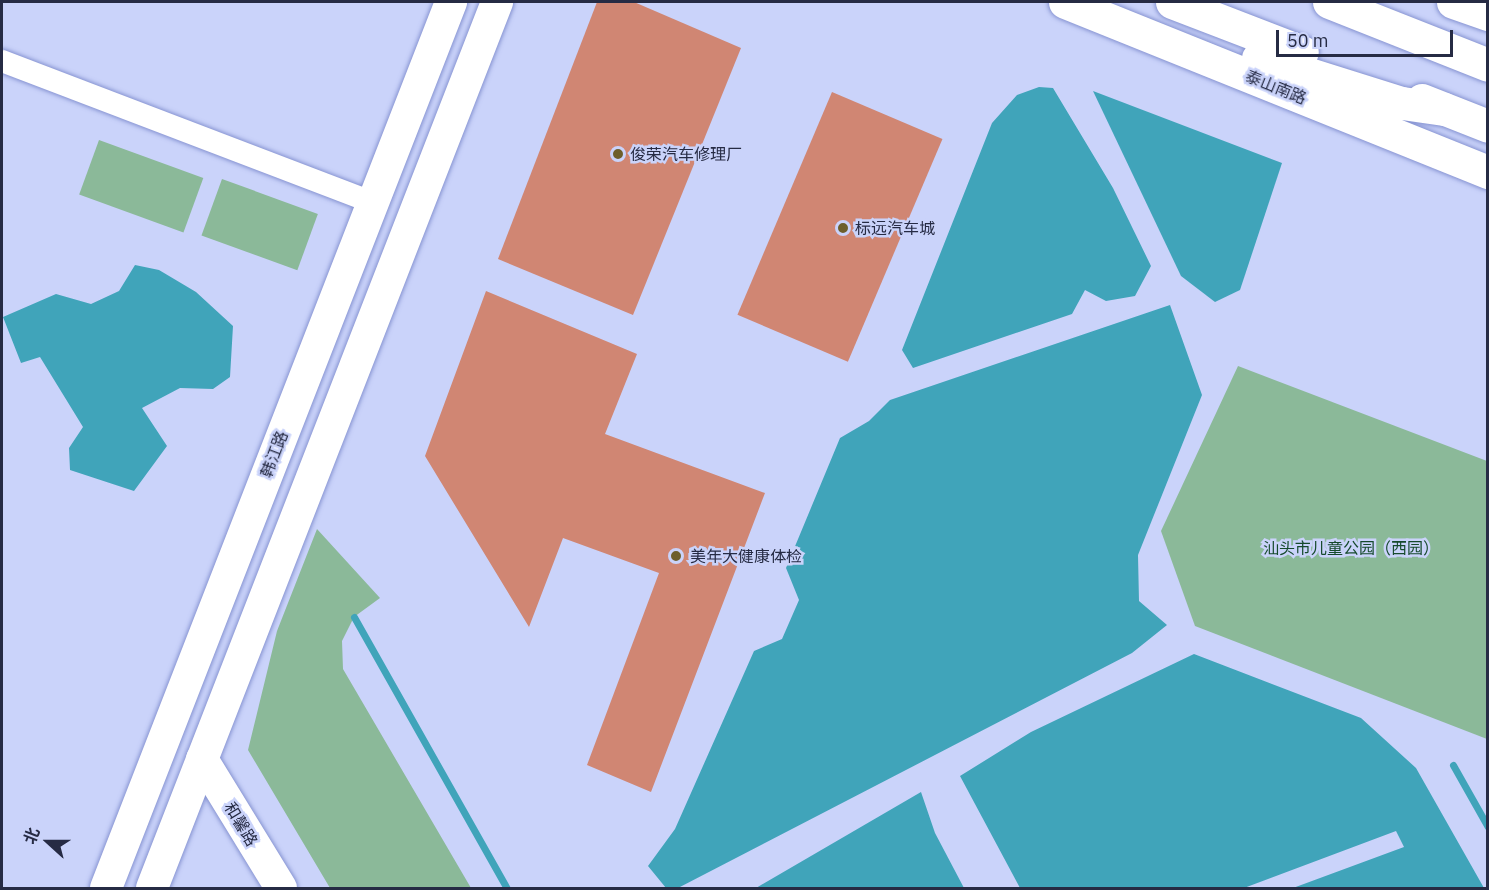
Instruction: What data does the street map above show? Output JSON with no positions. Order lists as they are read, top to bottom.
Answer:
{
  "streets": {
    "highway": ["泰山南路"],
    "street": ["韩江路", "和馨路"]
  },
  "parks": ["汕头市儿童公园（西园）"],
  "places": ["俊荣汽车修理厂", "标远汽车城", "美年大健康体检"],
  "scale_bar": "50 m",
  "north": "left"
}
